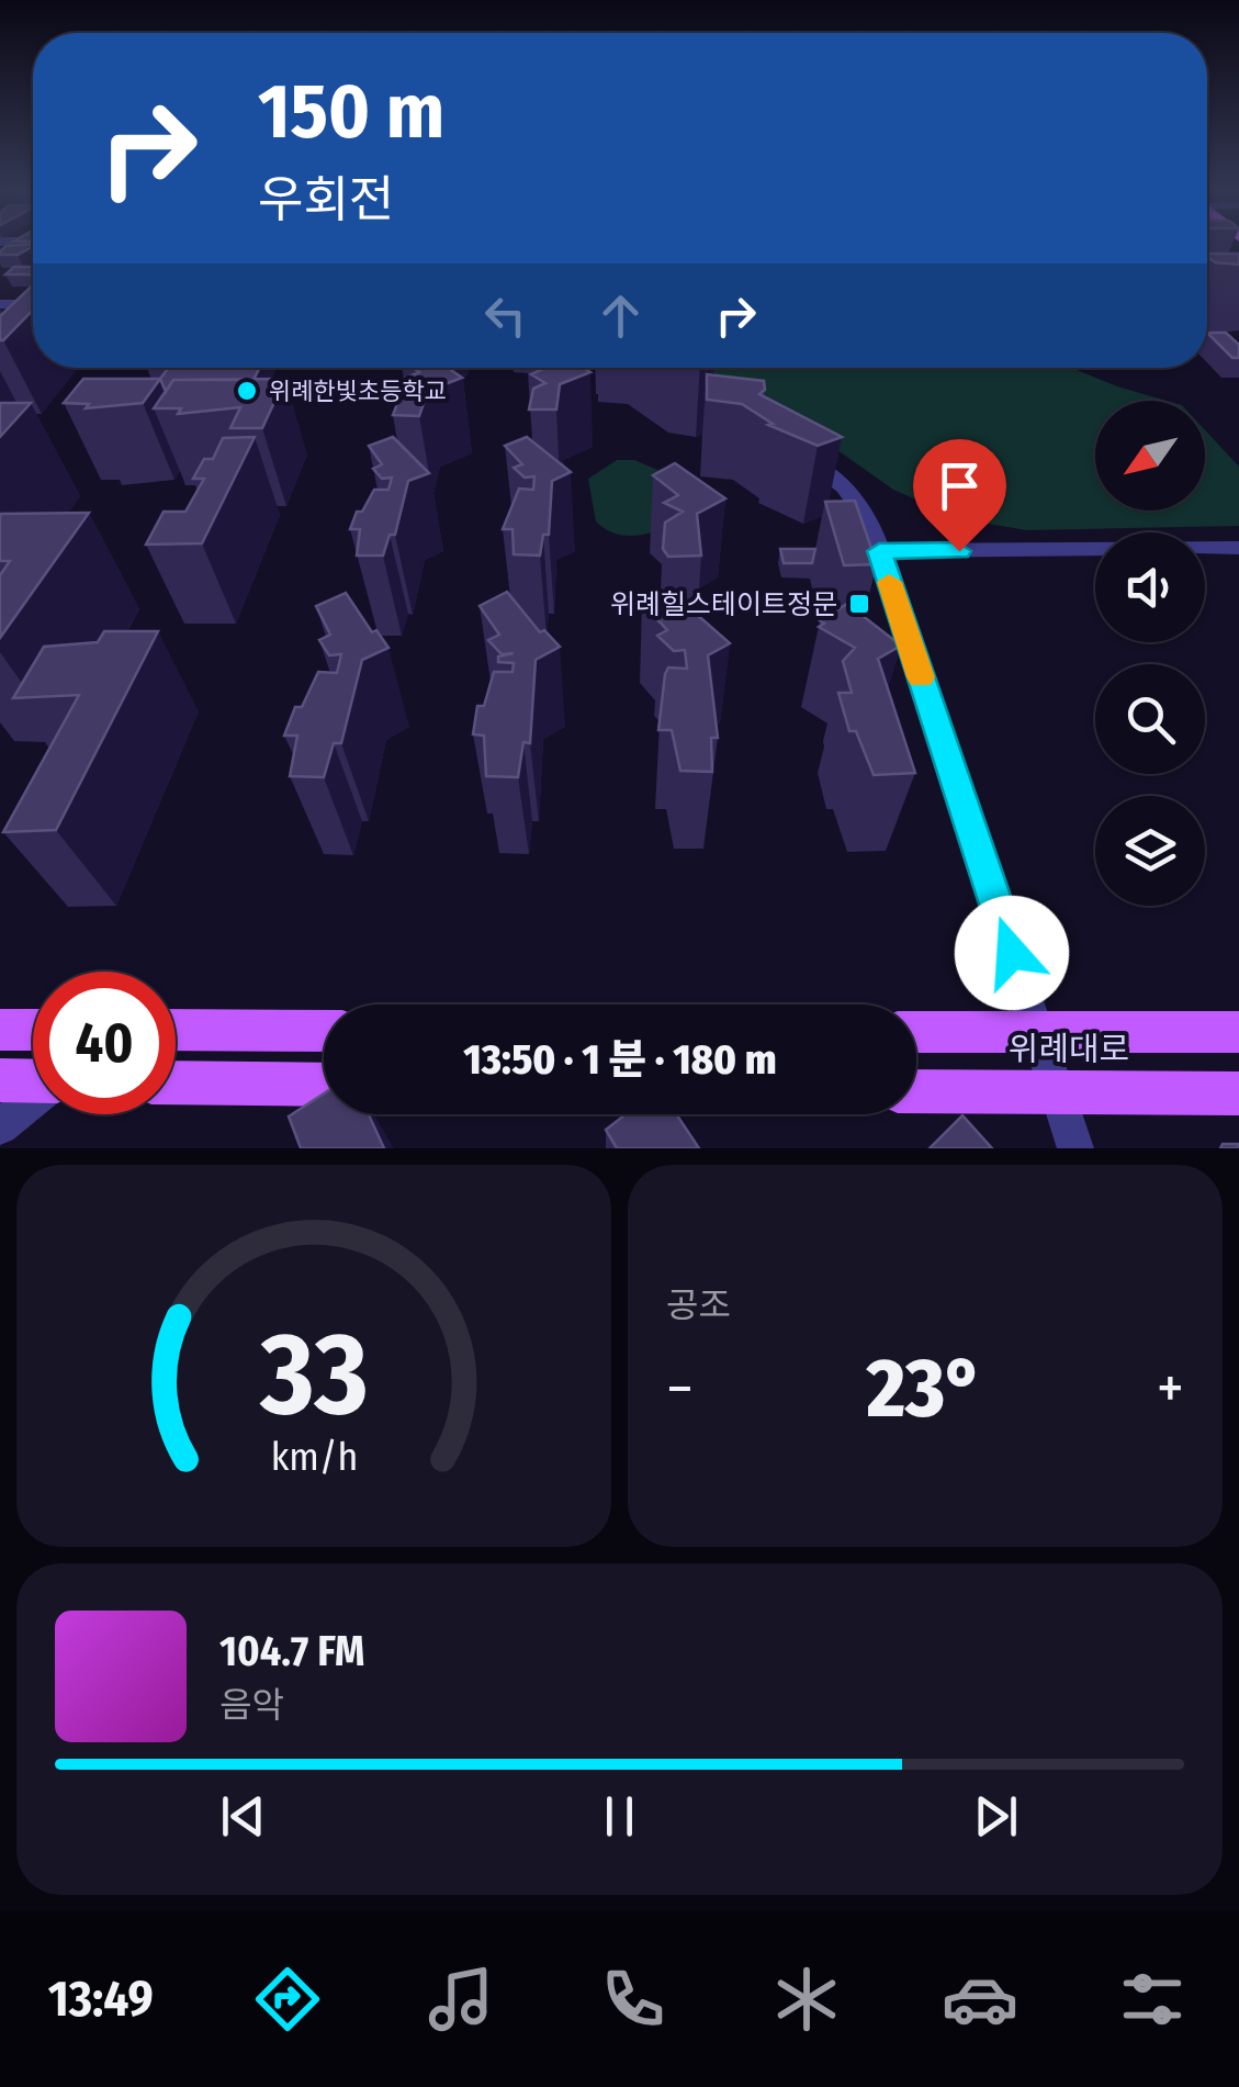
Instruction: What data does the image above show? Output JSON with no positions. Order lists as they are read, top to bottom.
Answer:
{
  "streets": {
    "main road": ["위례대로"]
  },
  "places": {
    "other": ["위례한빛초등학교"],
    "transit": ["위례힐스테이트정문"]
  },
  "north": "bottom left",
  "page": {
    "turn": ["150 m", "우회전"],
    "limit": "40",
    "trip": "13:50 · 1 분 · 180 m",
    "tile": "공조",
    "heat": ["−", "23°", "+"],
    "song": ["104.7 FM", "음악"],
    "tabs": "13:49",
    "gauge": ["33", "km/h"]
  }
}
